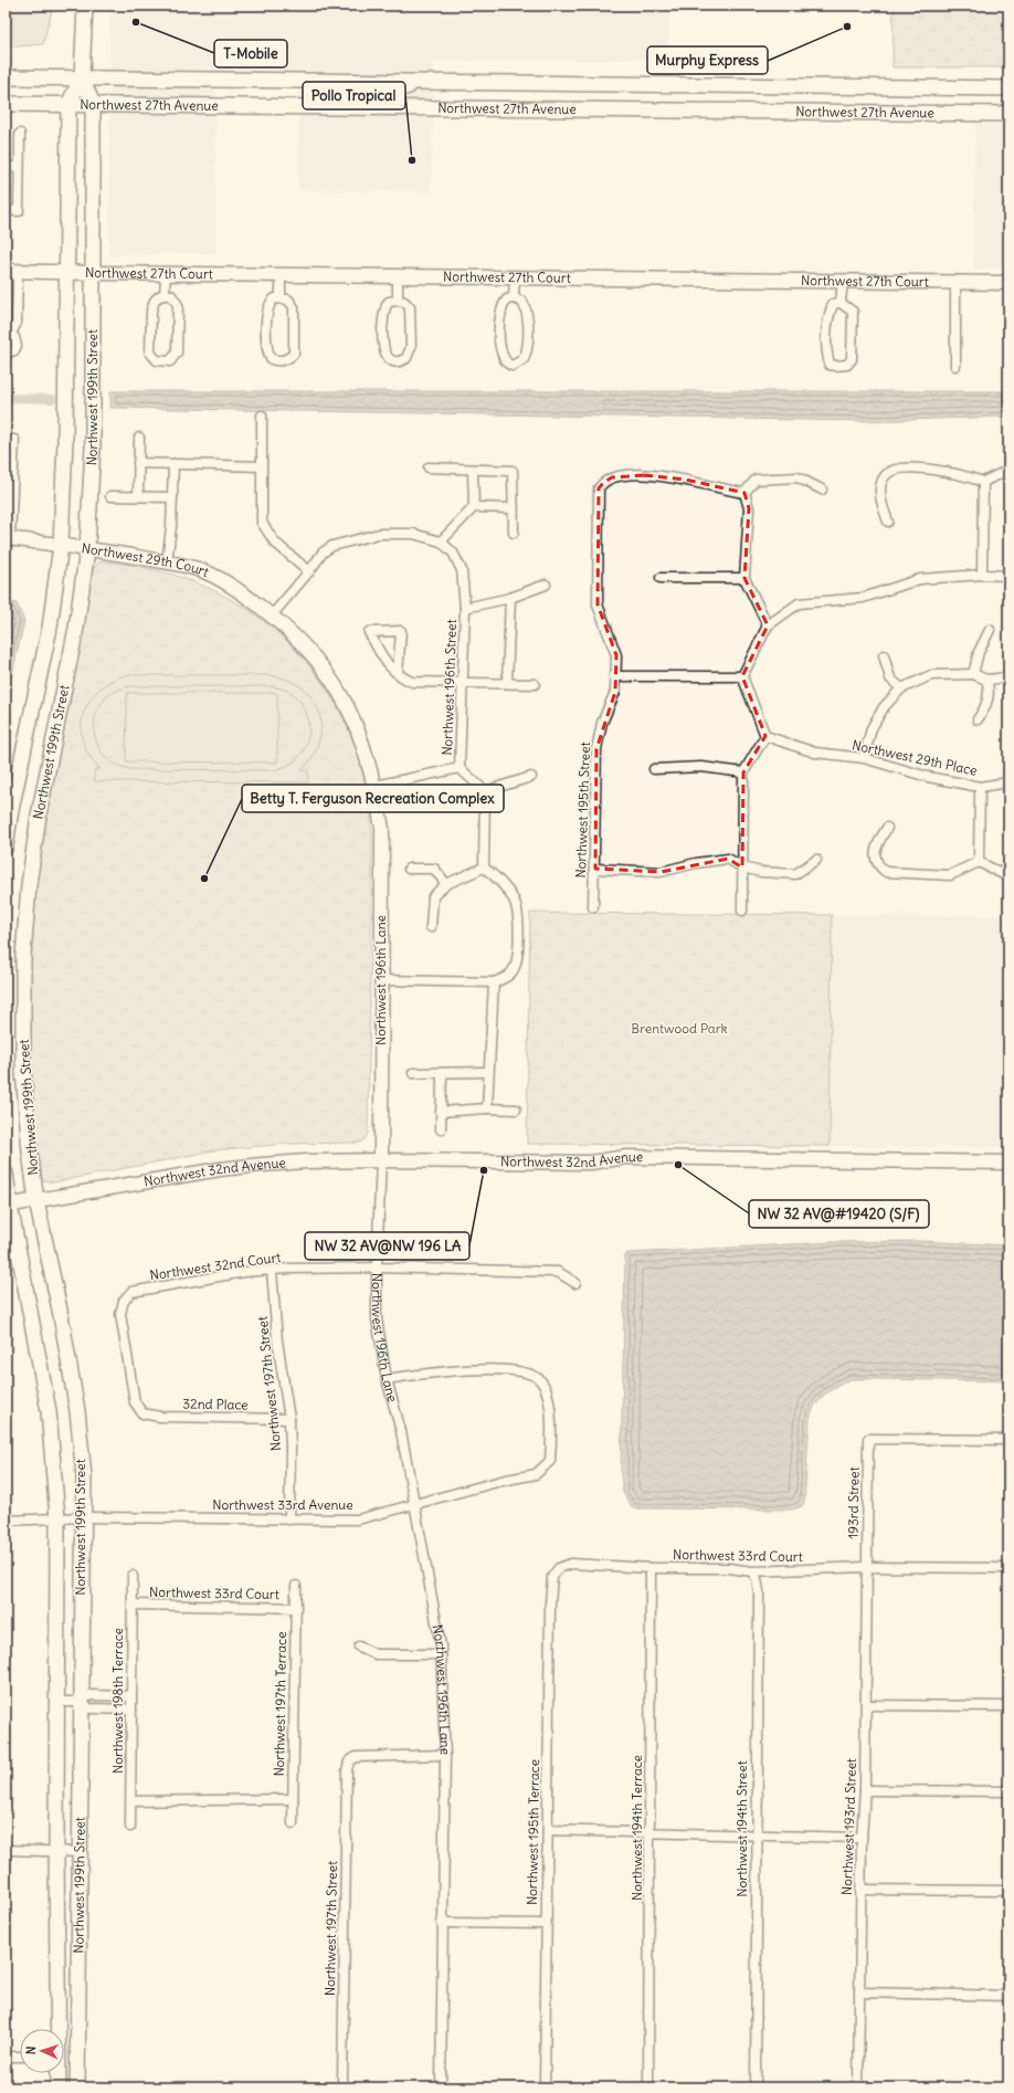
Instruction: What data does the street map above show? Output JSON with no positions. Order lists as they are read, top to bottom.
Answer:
{
  "streets": {
    "main road": ["Northwest 27th Avenue", "Northwest 199th Street"],
    "street": [
      "Northwest 27th Court",
      "Northwest 29th Court",
      "Northwest 196th Street",
      "Northwest 29th Place",
      "Northwest 195th Street",
      "Northwest 196th Lane",
      "Northwest 32nd Avenue",
      "Northwest 32nd Court",
      "Northwest 197th Street",
      "32nd Place",
      "193rd Street",
      "Northwest 33rd Avenue",
      "Northwest 33rd Court",
      "Northwest 198th Terrace",
      "Northwest 197th Terrace",
      "Northwest 193rd Street",
      "Northwest 194th Terrace",
      "Northwest 194th Street",
      "Northwest 195th Terrace"
    ]
  },
  "crossings": [
    ["Northwest 27th Avenue", "Northwest 199th Street"],
    ["Northwest 27th Court", "Northwest 199th Street"],
    ["Northwest 199th Street", "Northwest 29th Court"],
    ["Northwest 199th Street", "Northwest 32nd Avenue"],
    ["Northwest 199th Street", "Northwest 33rd Avenue"],
    ["Northwest 29th Court", "Northwest 196th Lane"],
    ["Northwest 196th Lane", "Northwest 32nd Avenue"],
    ["Northwest 196th Lane", "Northwest 32nd Court"],
    ["Northwest 196th Lane", "Northwest 197th Street"],
    ["Northwest 196th Lane", "Northwest 33rd Avenue"],
    ["Northwest 32nd Court", "Northwest 197th Street"],
    ["Northwest 32nd Court", "32nd Place"],
    ["Northwest 197th Street", "32nd Place"],
    ["Northwest 197th Street", "Northwest 33rd Avenue"],
    ["193rd Street", "Northwest 33rd Court"],
    ["193rd Street", "Northwest 193rd Street"],
    ["Northwest 33rd Court", "Northwest 198th Terrace"],
    ["Northwest 33rd Court", "Northwest 197th Terrace"],
    ["Northwest 33rd Court", "Northwest 193rd Street"],
    ["Northwest 33rd Court", "Northwest 194th Terrace"],
    ["Northwest 33rd Court", "Northwest 194th Street"],
    ["Northwest 33rd Court", "Northwest 195th Terrace"]
  ],
  "parks": ["Brentwood Park"],
  "places": [
    "T-Mobile",
    "Murphy Express",
    "Pollo Tropical",
    "Betty T. Ferguson Recreation Complex",
    "NW 32 AV@#19420 (S/F)",
    "NW 32 AV@NW 196 LA"
  ],
  "north": "left"
}
